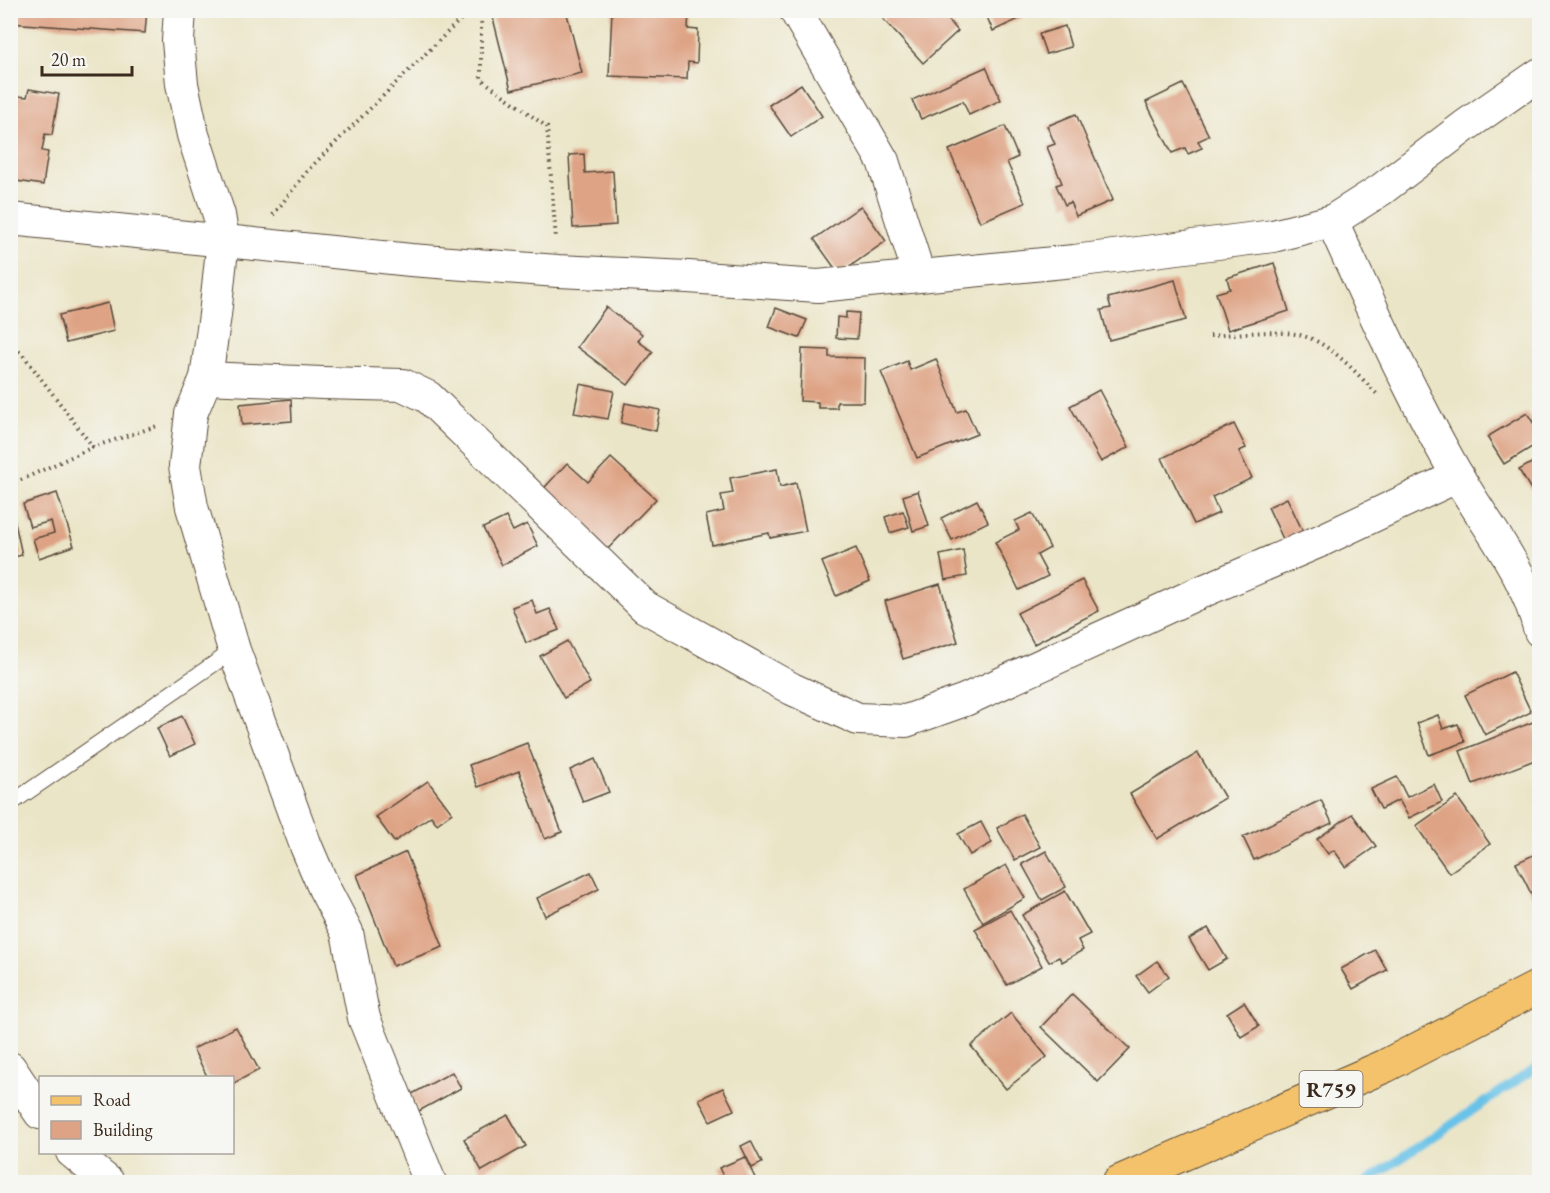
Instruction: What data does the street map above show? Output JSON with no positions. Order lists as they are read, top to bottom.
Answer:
{
  "streets": {
    "main road": ["R759"]
  },
  "legend": ["Road", "Building"],
  "scale_bar": "20 m"
}
